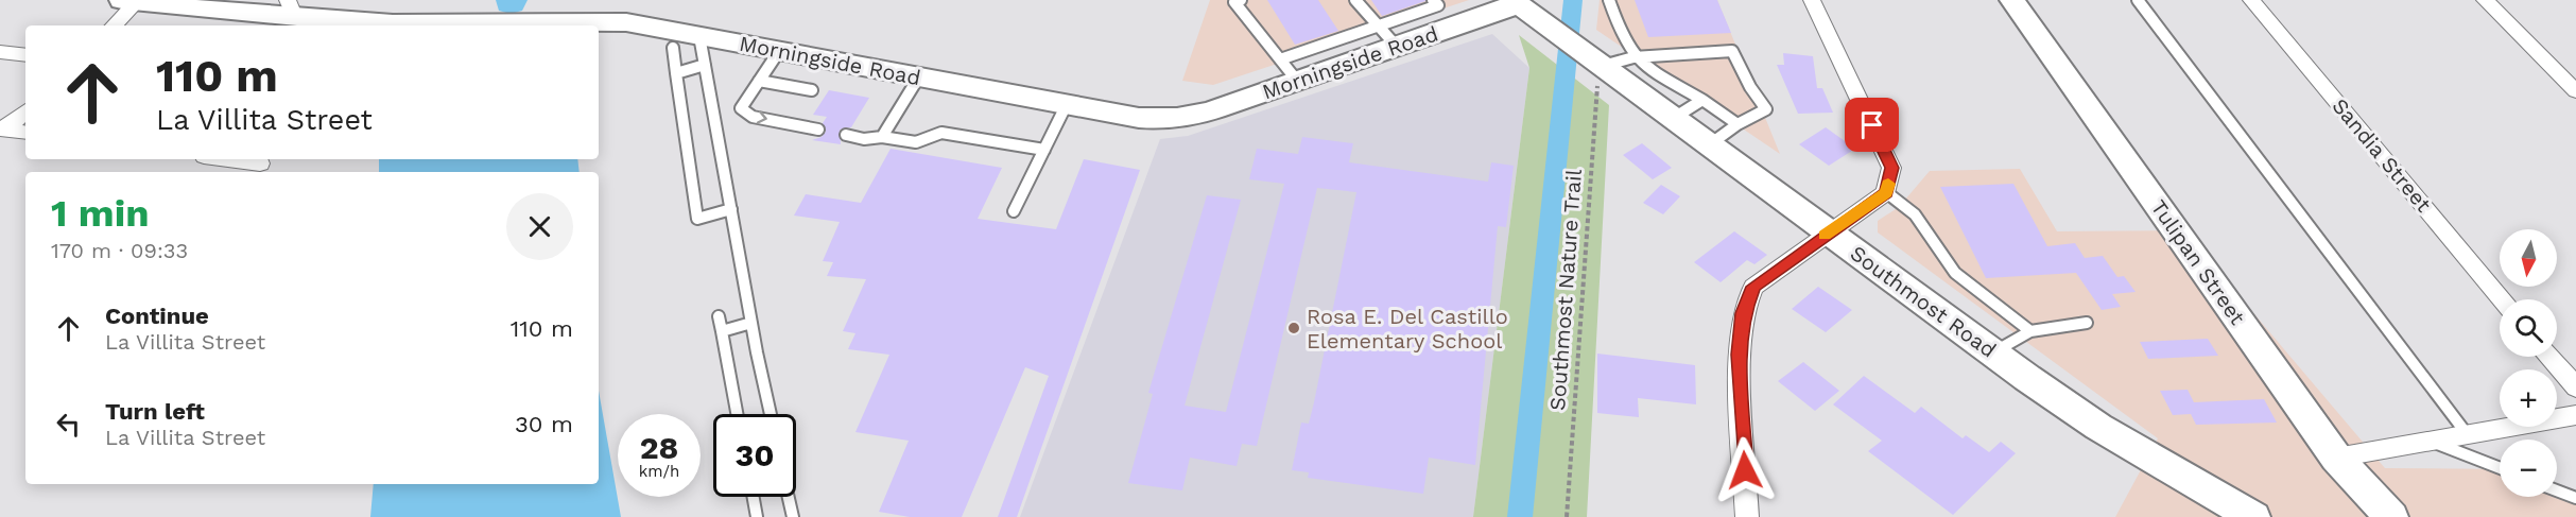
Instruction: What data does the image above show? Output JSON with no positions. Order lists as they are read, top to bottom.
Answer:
{
  "streets": {
    "street": [
      "Morningside Road",
      "Sandia Street",
      "Tulipan Street",
      "Southmost Road"
    ],
    "path": ["Southmost Nature Trail"]
  },
  "crossings": [
    ["Morningside Road", "Southmost Road"],
    ["Southmost Nature Trail", "Southmost Road"]
  ],
  "places": ["Rosa E. Del Castillo Elementary School"],
  "north": "bottom",
  "page": {
    "turn": ["110 m", "La Villita Street"],
    "heading": ["1 min", "170 m · 09:33"],
    "map_buttons": ["+", "−"],
    "list": [
      {
        "name": "Continue",
        "note": "La Villita Street",
        "value": "110 m"
      },
      {
        "name": "Turn left",
        "note": "La Villita Street",
        "value": "30 m"
      }
    ],
    "speed": "28 km/h",
    "limit": "30"
  }
}
